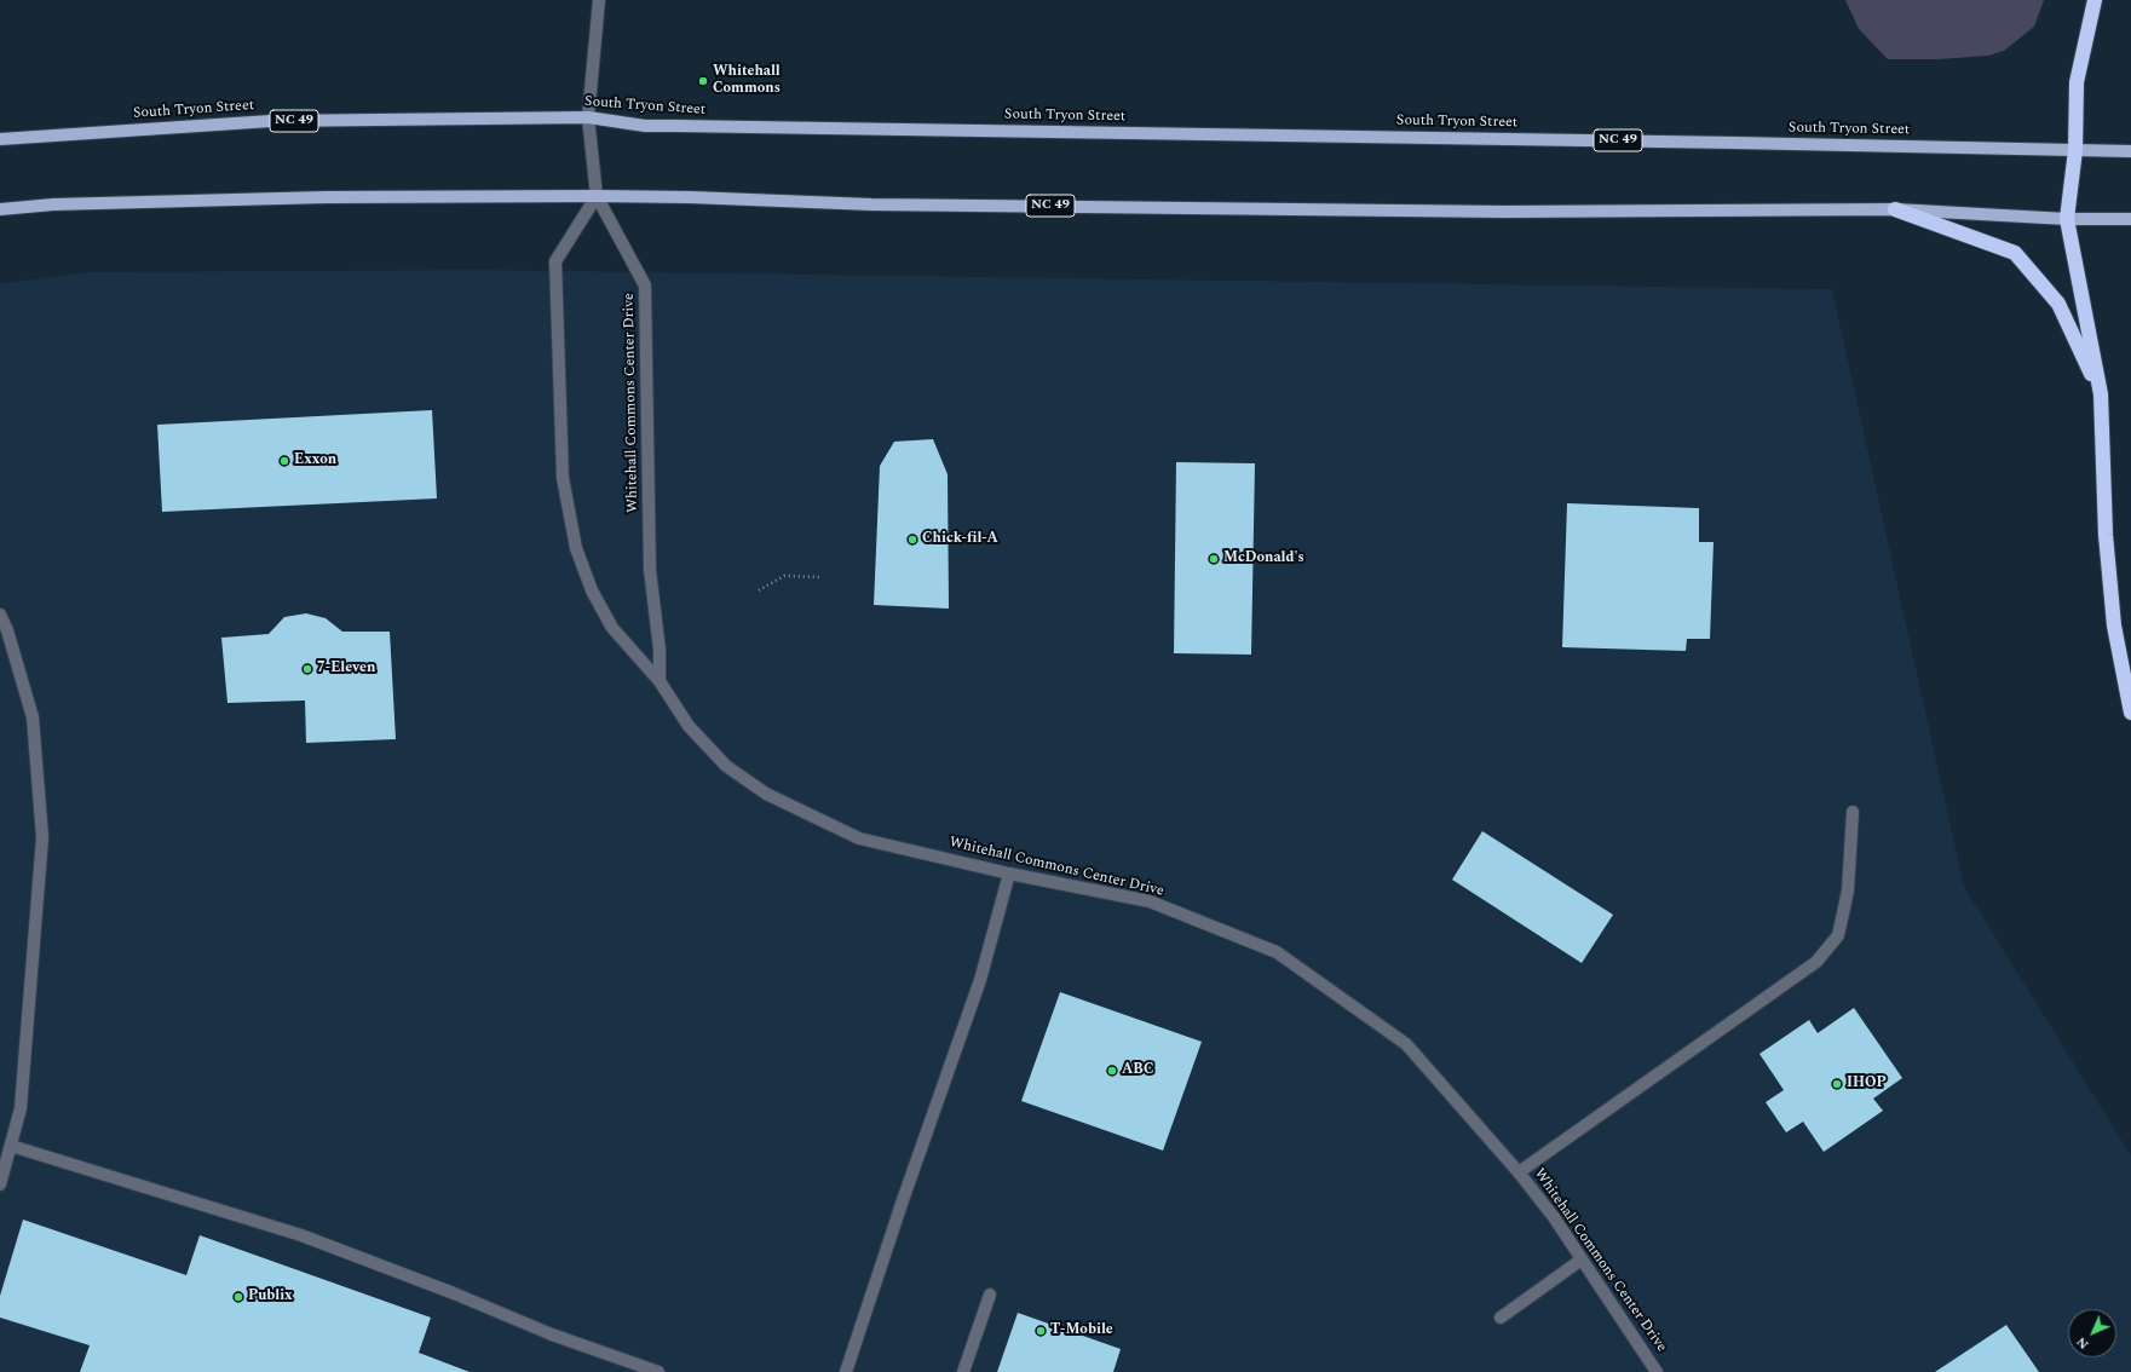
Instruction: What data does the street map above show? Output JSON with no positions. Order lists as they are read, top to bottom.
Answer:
{
  "streets": {
    "main road": ["South Tryon Street", "NC 49"],
    "street": ["Whitehall Commons Center Drive"]
  },
  "crossings": [
    ["NC 49", "Whitehall Commons Center Drive"]
  ],
  "places": [
    "Whitehall Commons",
    "Exxon",
    "Chick-fil-A",
    "McDonald's",
    "7-Eleven",
    "ABC",
    "IHOP",
    "Publix",
    "T-Mobile"
  ],
  "north": "bottom left"
}
